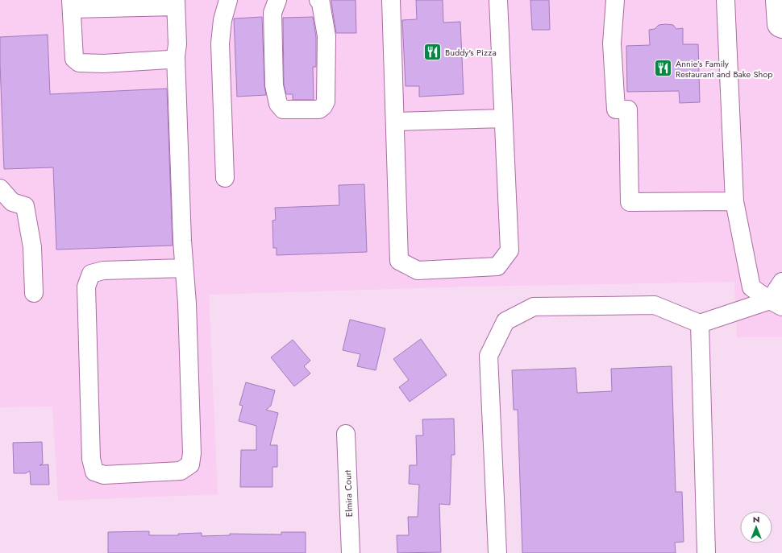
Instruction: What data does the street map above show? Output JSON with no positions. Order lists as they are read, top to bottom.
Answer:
{
  "streets": {
    "street": ["Elmira Court"]
  },
  "places": {
    "restaurant": ["Buddy's Pizza", "Annie’s Family Restaurant and Bake Shop"]
  },
  "north": "top"
}
